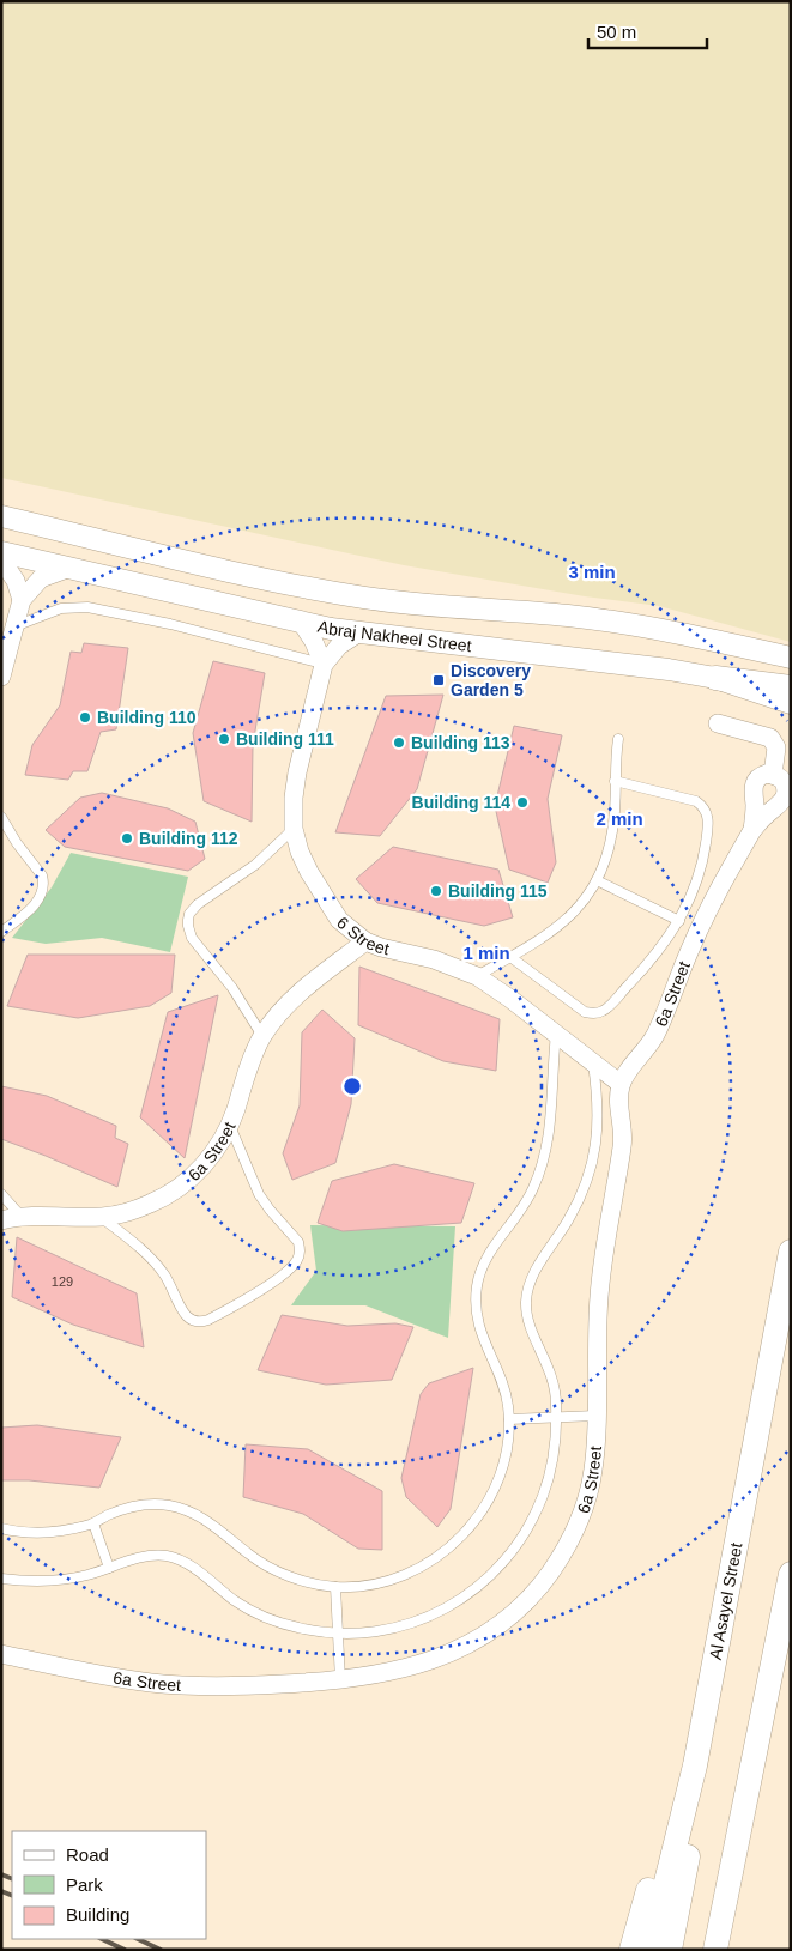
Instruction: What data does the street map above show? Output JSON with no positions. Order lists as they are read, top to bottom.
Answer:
{
  "streets": {
    "main road": ["Al Asayel Street"],
    "street": ["Abraj Nakheel Street", "6 Street", "6a Street"]
  },
  "crossings": [
    ["Abraj Nakheel Street", "6 Street"],
    ["6 Street", "6a Street"]
  ],
  "places": {
    "transit": ["Discovery Garden 5"],
    "other": [
      "Building 110",
      "Building 111",
      "Building 113",
      "Building 114",
      "Building 112",
      "Building 115"
    ]
  },
  "house_numbers": ["129"],
  "legend": ["Road", "Park", "Building"],
  "scale_bar": "50 m",
  "rings": ["3 min", "2 min", "1 min"]
}
